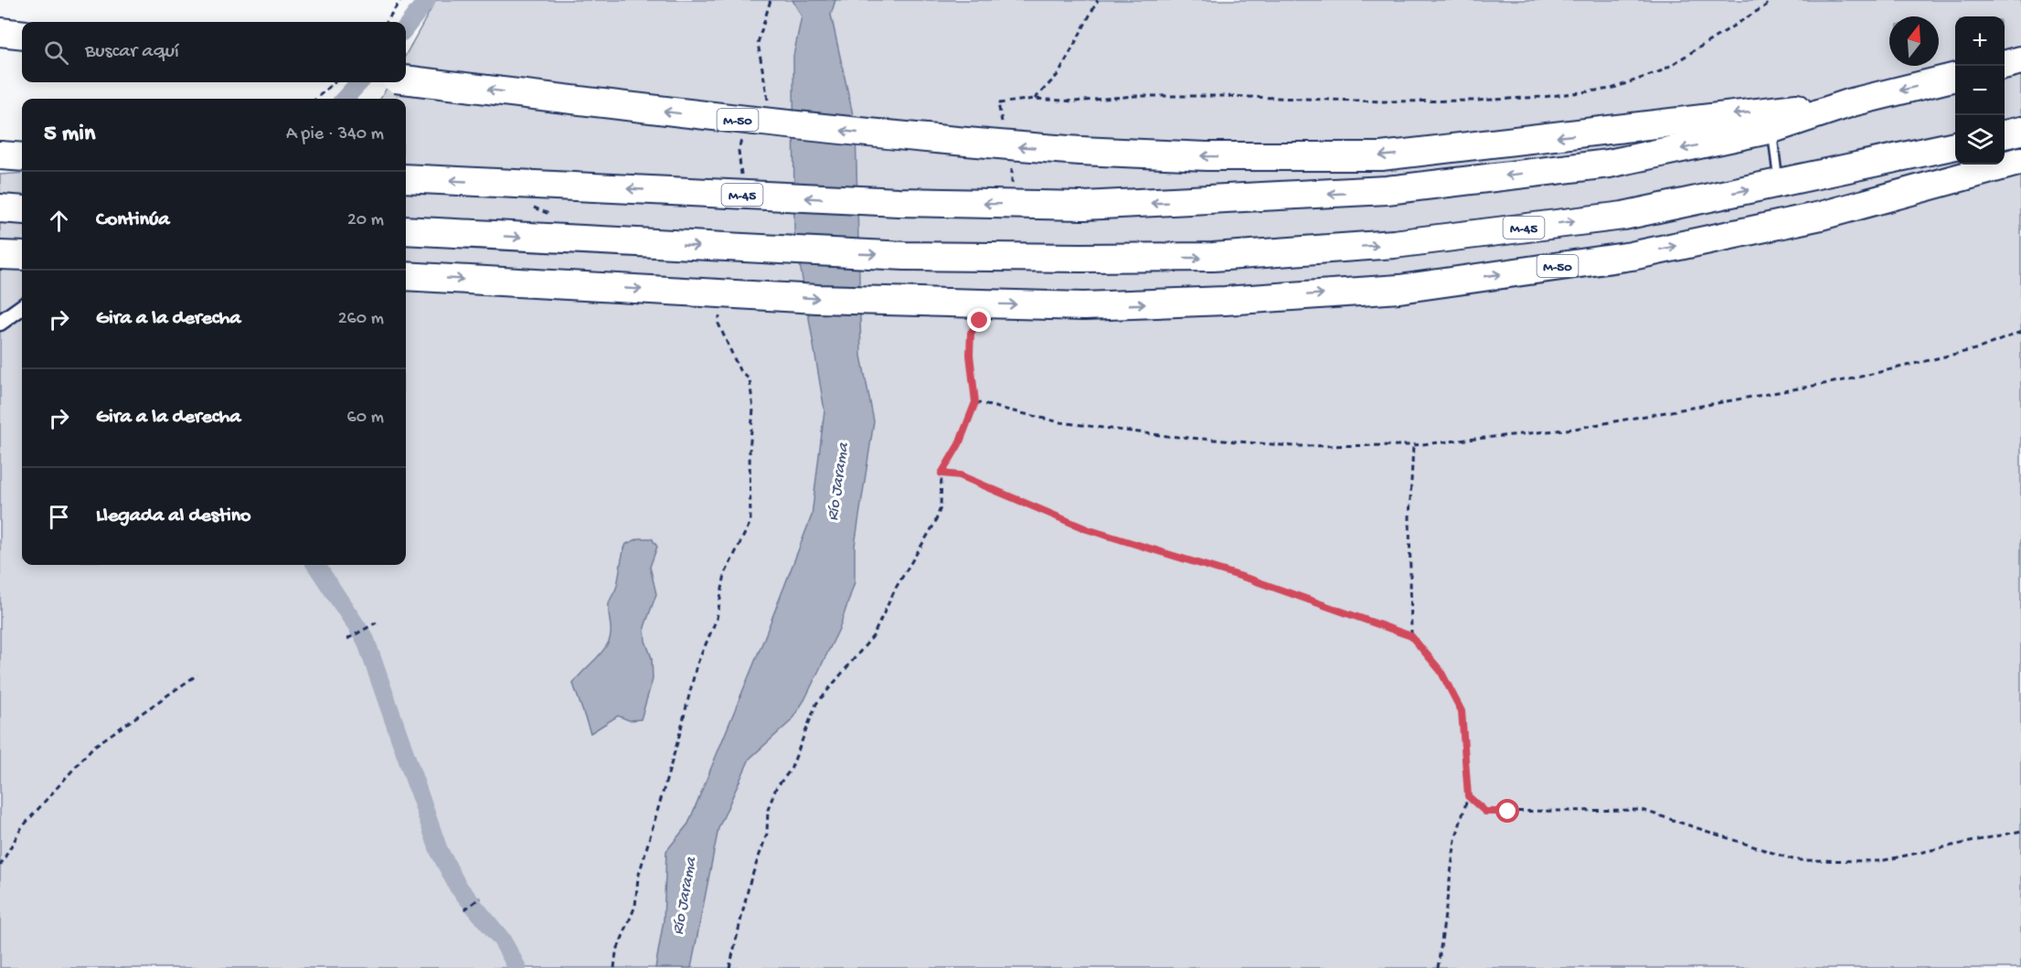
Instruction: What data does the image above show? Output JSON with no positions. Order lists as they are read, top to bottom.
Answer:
{
  "streets": {
    "highway": ["M-50", "M-45"]
  },
  "crossings": [
    ["M-50", "M-45"]
  ],
  "water": ["Río Jarama"],
  "north": "top",
  "page": {
    "map_buttons": ["+", "−"],
    "search": "Buscar aquí",
    "heading": ["5 min", "A pie · 340 m"],
    "list": [
      ["Continúa", "20 m"],
      ["Gira a la derecha", "260 m"],
      ["Gira a la derecha", "60 m"],
      "Llegada al destino"
    ]
  }
}
